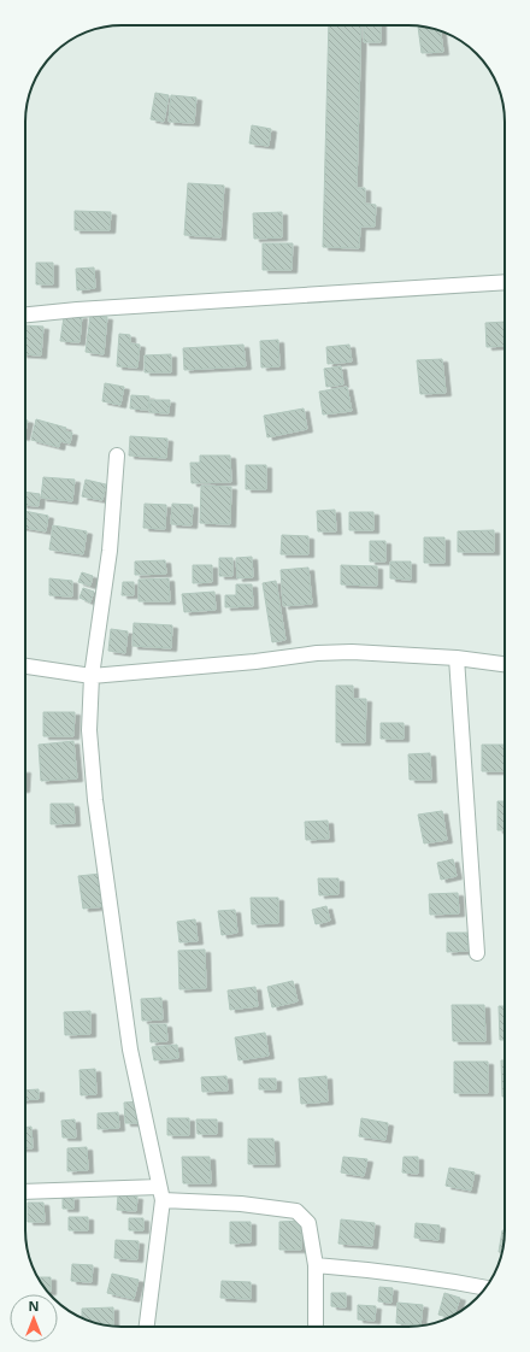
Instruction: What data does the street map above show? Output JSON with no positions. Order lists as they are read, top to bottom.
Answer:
{
  "north": "top"
}
